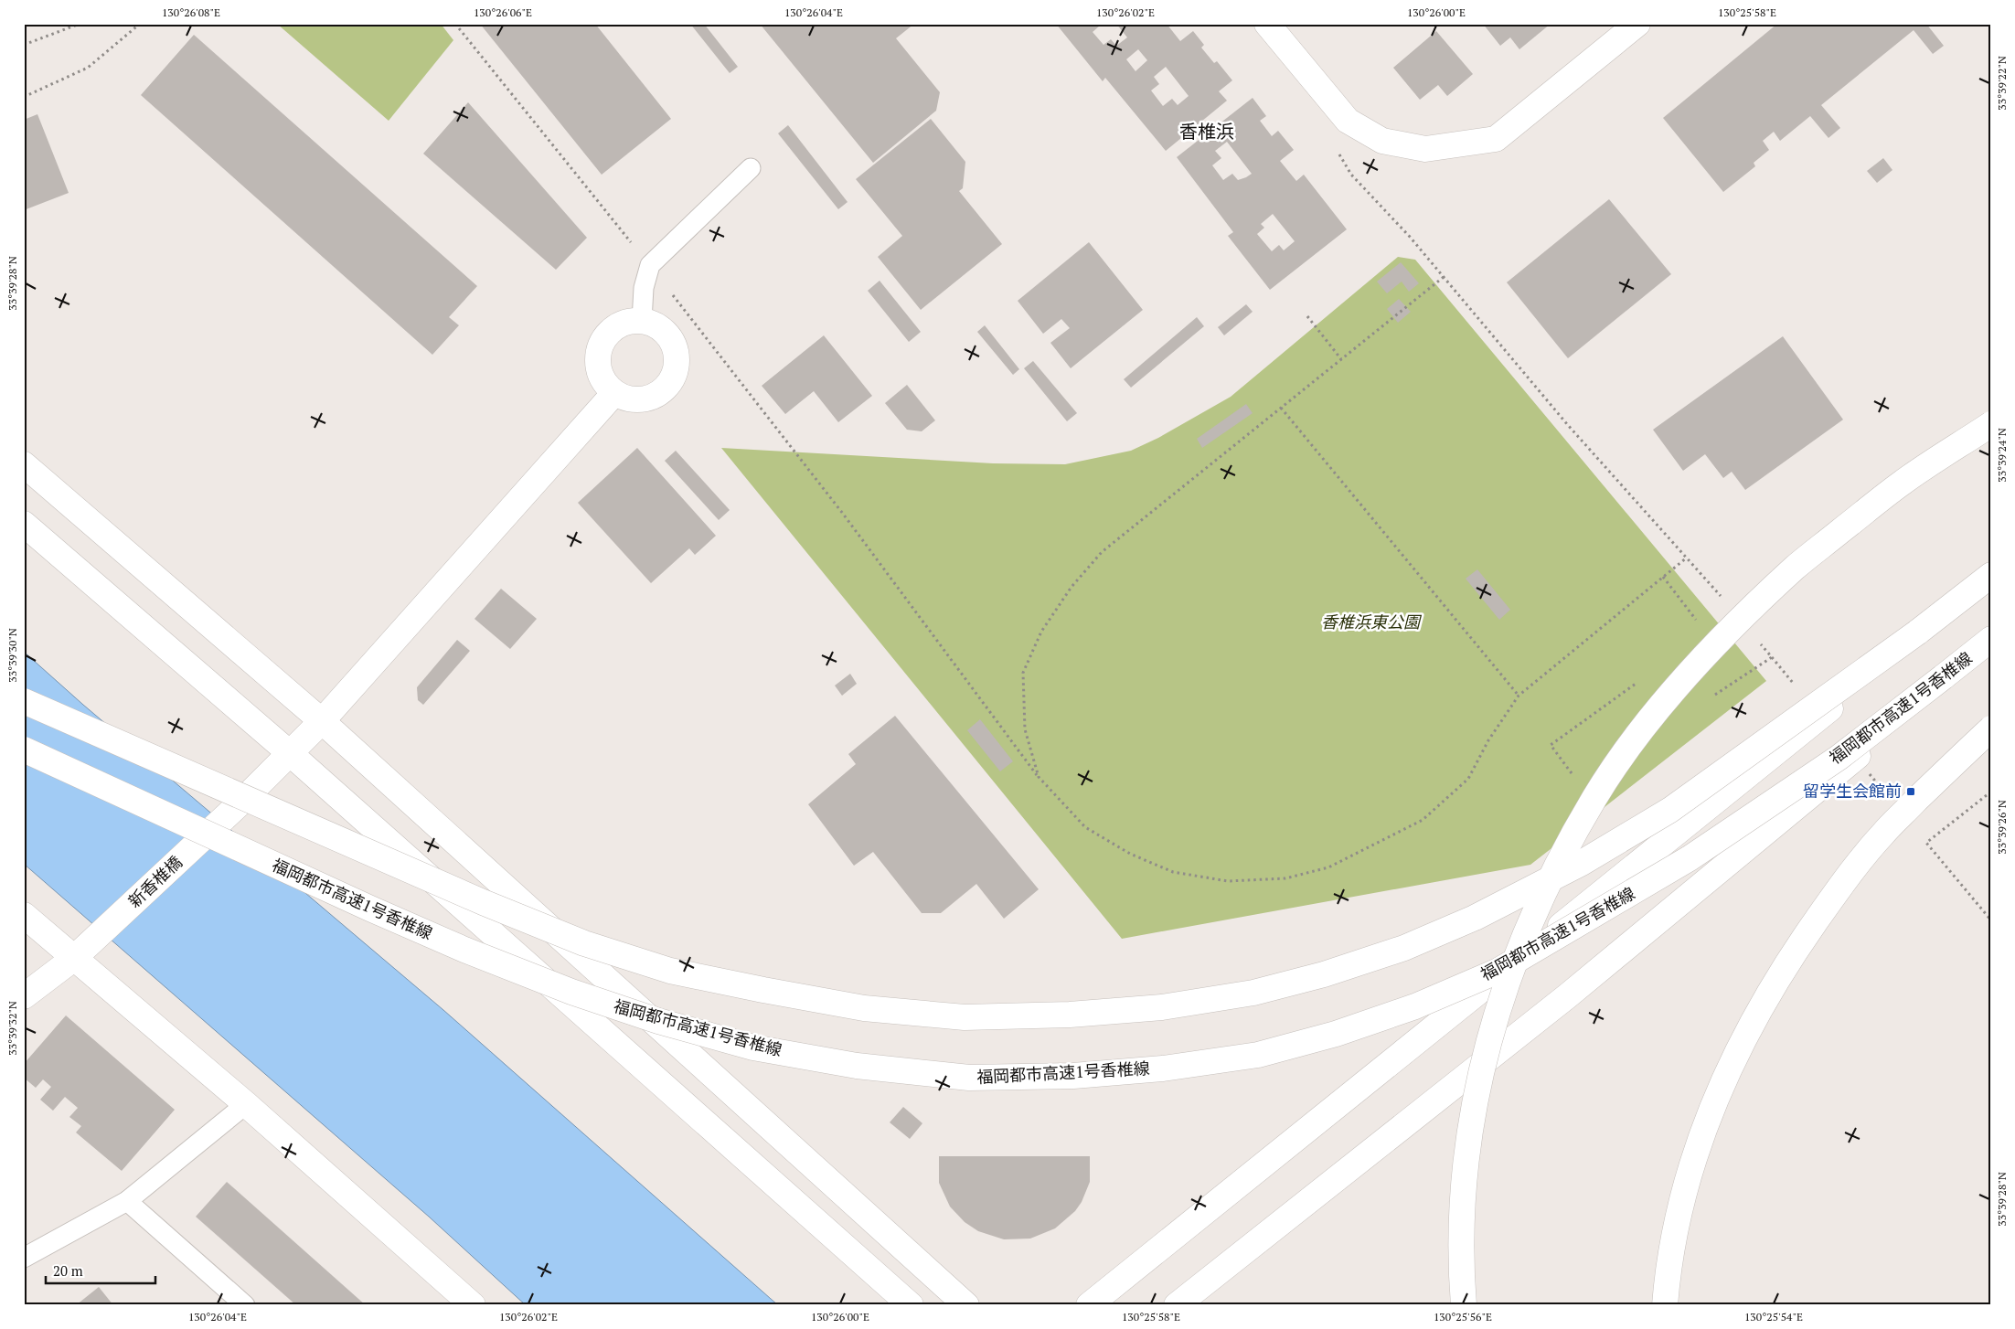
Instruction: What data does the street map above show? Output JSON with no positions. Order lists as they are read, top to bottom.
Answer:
{
  "streets": {
    "main road": ["福岡都市高速1号香椎線", "新香椎橋"]
  },
  "districts": ["香椎浜"],
  "parks": ["香椎浜東公園"],
  "places": {
    "transit": ["留学生会館前"]
  },
  "scale_bar": "20 m",
  "coordinates": [
    "130°26'08\"E",
    "130°26'06\"E",
    "130°26'04\"E",
    "130°26'02\"E",
    "130°26'00\"E",
    "130°25'58\"E",
    "33°39'22\"N",
    "33°39'28\"N",
    "33°39'24\"N",
    "33°39'30\"N",
    "33°39'26\"N",
    "33°39'32\"N",
    "130°25'56\"E",
    "130°25'54\"E"
  ]
}
